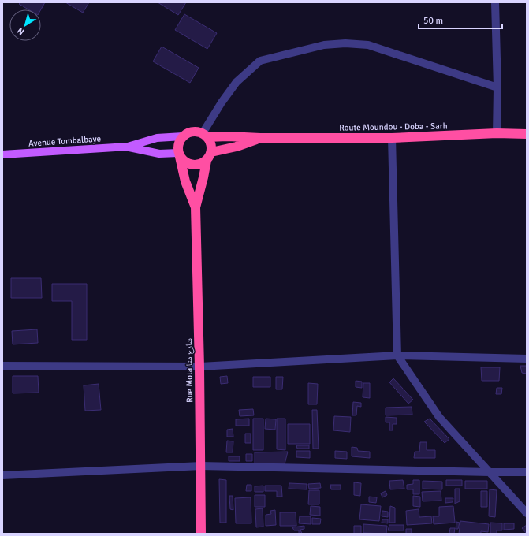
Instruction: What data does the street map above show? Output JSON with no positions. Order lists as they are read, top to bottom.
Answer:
{
  "streets": {
    "highway": ["Route Moundou - Doba - Sarh", "Rue Mota شارع متا"],
    "main road": ["Avenue Tombalbaye"]
  },
  "crossings": [
    ["Route Moundou - Doba - Sarh", "Avenue Tombalbaye"]
  ],
  "scale_bar": "50 m",
  "north": "bottom left"
}
